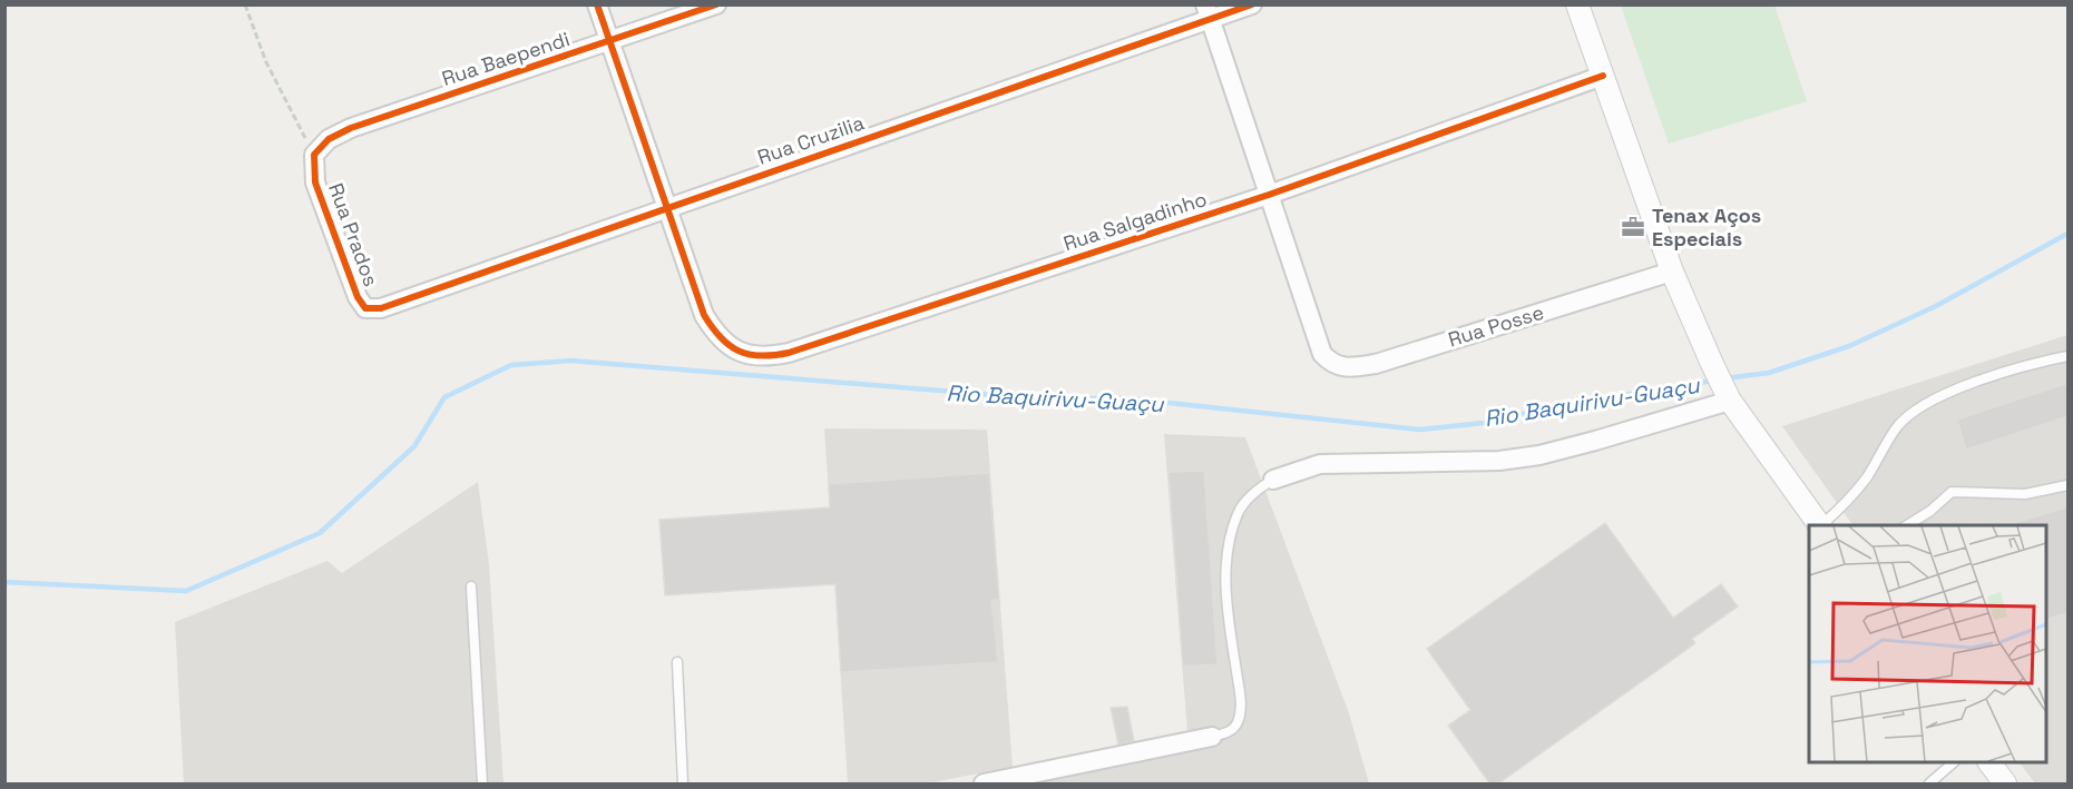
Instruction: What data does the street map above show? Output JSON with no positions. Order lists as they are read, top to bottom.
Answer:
{
  "streets": {
    "street": [
      "Rua Baependi",
      "Rua Cruzilia",
      "Rua Salgadinho",
      "Rua Prados",
      "Rua Posse"
    ]
  },
  "crossings": [
    ["Rua Baependi", "Rua Salgadinho"],
    ["Rua Baependi", "Rua Prados"],
    ["Rua Cruzilia", "Rua Salgadinho"],
    ["Rua Cruzilia", "Rua Prados"],
    ["Rua Salgadinho", "Rua Posse"]
  ],
  "water": ["Rio Baquirivu-Guaçu"],
  "places": {
    "office": ["Tenax Aços Especiais"]
  }
}
